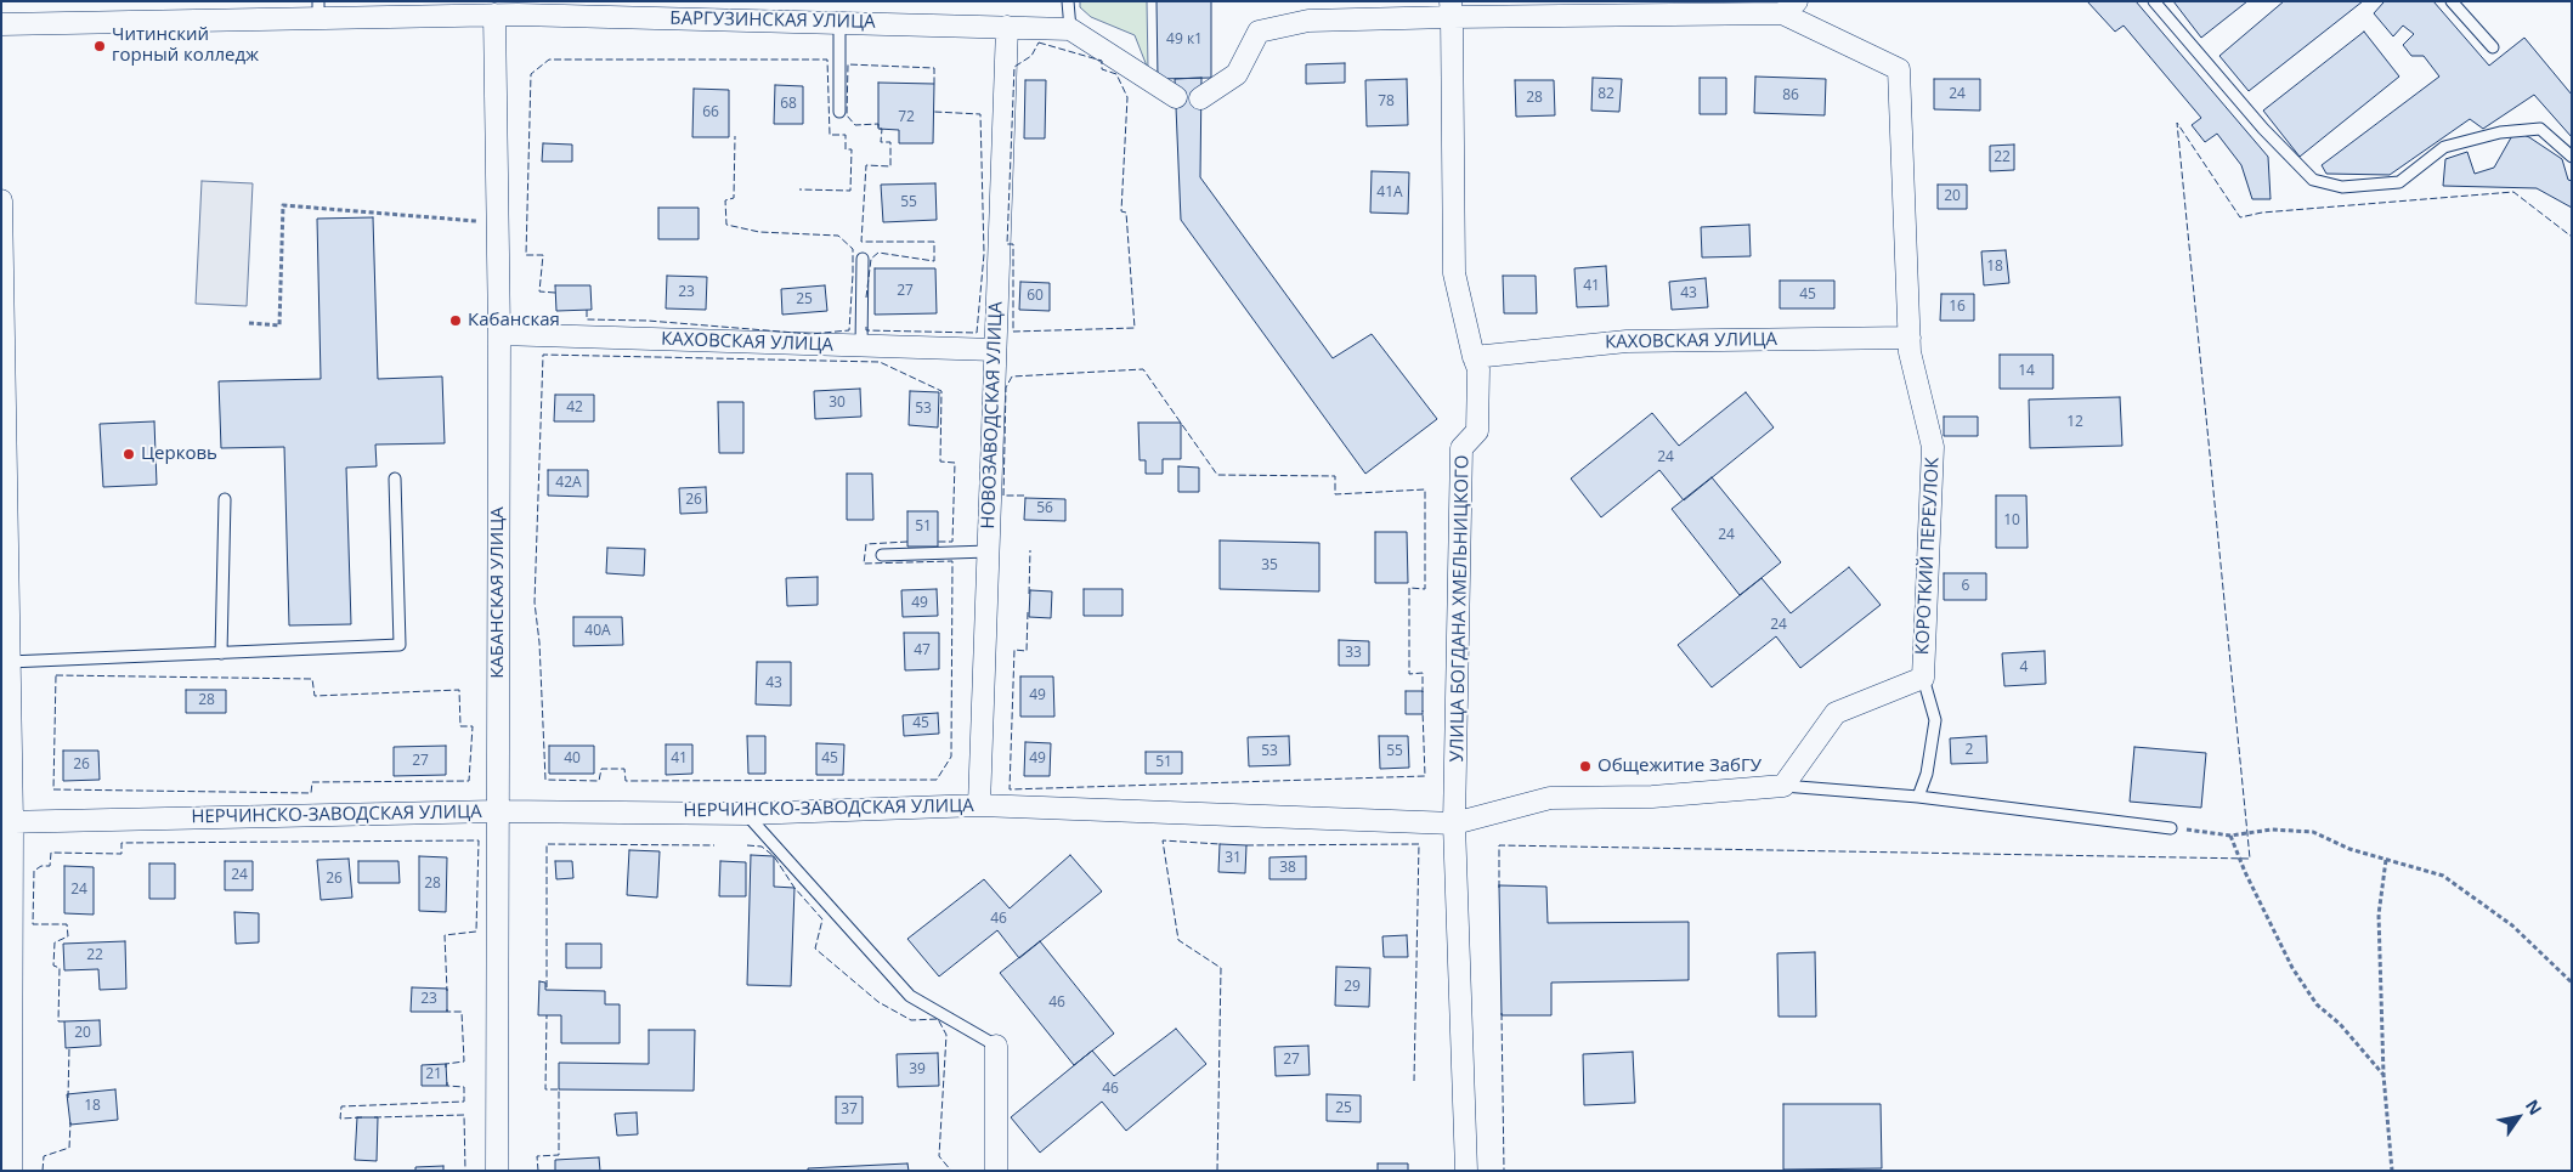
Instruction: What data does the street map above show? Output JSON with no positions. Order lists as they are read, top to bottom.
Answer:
{
  "streets": {
    "street": [
      "БАРГУЗИНСКАЯ УЛИЦА",
      "КАХОВСКАЯ УЛИЦА",
      "НОВОЗАВОДСКАЯ УЛИЦА",
      "КОРОТКИЙ ПЕРЕУЛОК",
      "КАБАНСКАЯ УЛИЦА",
      "УЛИЦА БОГДАНА ХМЕЛЬНИЦКОГО",
      "НЕРЧИНСКО-ЗАВОДСКАЯ УЛИЦА"
    ]
  },
  "crossings": [
    ["БАРГУЗИНСКАЯ УЛИЦА", "НОВОЗАВОДСКАЯ УЛИЦА"],
    ["БАРГУЗИНСКАЯ УЛИЦА", "КАБАНСКАЯ УЛИЦА"],
    ["КАХОВСКАЯ УЛИЦА", "НОВОЗАВОДСКАЯ УЛИЦА"],
    ["КАХОВСКАЯ УЛИЦА", "КОРОТКИЙ ПЕРЕУЛОК"],
    ["КАХОВСКАЯ УЛИЦА", "КАБАНСКАЯ УЛИЦА"],
    ["КАХОВСКАЯ УЛИЦА", "УЛИЦА БОГДАНА ХМЕЛЬНИЦКОГО"],
    ["НОВОЗАВОДСКАЯ УЛИЦА", "НЕРЧИНСКО-ЗАВОДСКАЯ УЛИЦА"],
    ["КОРОТКИЙ ПЕРЕУЛОК", "НЕРЧИНСКО-ЗАВОДСКАЯ УЛИЦА"],
    ["КАБАНСКАЯ УЛИЦА", "НЕРЧИНСКО-ЗАВОДСКАЯ УЛИЦА"],
    ["УЛИЦА БОГДАНА ХМЕЛЬНИЦКОГО", "НЕРЧИНСКО-ЗАВОДСКАЯ УЛИЦА"]
  ],
  "places": [
    "Читинский горный колледж",
    "Кабанская",
    "Церковь",
    "Общежитие ЗабГУ"
  ],
  "house_numbers": [
    "49 к1",
    "82",
    "24",
    "86",
    "28",
    "78",
    "68",
    "66",
    "72",
    "22",
    "41А",
    "20",
    "55",
    "18",
    "41",
    "27",
    "23",
    "43",
    "45",
    "60",
    "25",
    "16",
    "14",
    "30",
    "42",
    "53",
    "12",
    "24",
    "42А",
    "26",
    "56",
    "10",
    "51",
    "24",
    "35",
    "6",
    "49",
    "24",
    "40А",
    "47",
    "33",
    "4",
    "43",
    "49",
    "28",
    "45",
    "2",
    "53",
    "55",
    "40",
    "41",
    "45",
    "49",
    "27",
    "51",
    "26",
    "31",
    "38",
    "24",
    "26",
    "28",
    "24",
    "46",
    "22",
    "29",
    "23",
    "46",
    "20",
    "27",
    "39",
    "21",
    "46",
    "18",
    "25",
    "37"
  ],
  "north": "top right"
}
